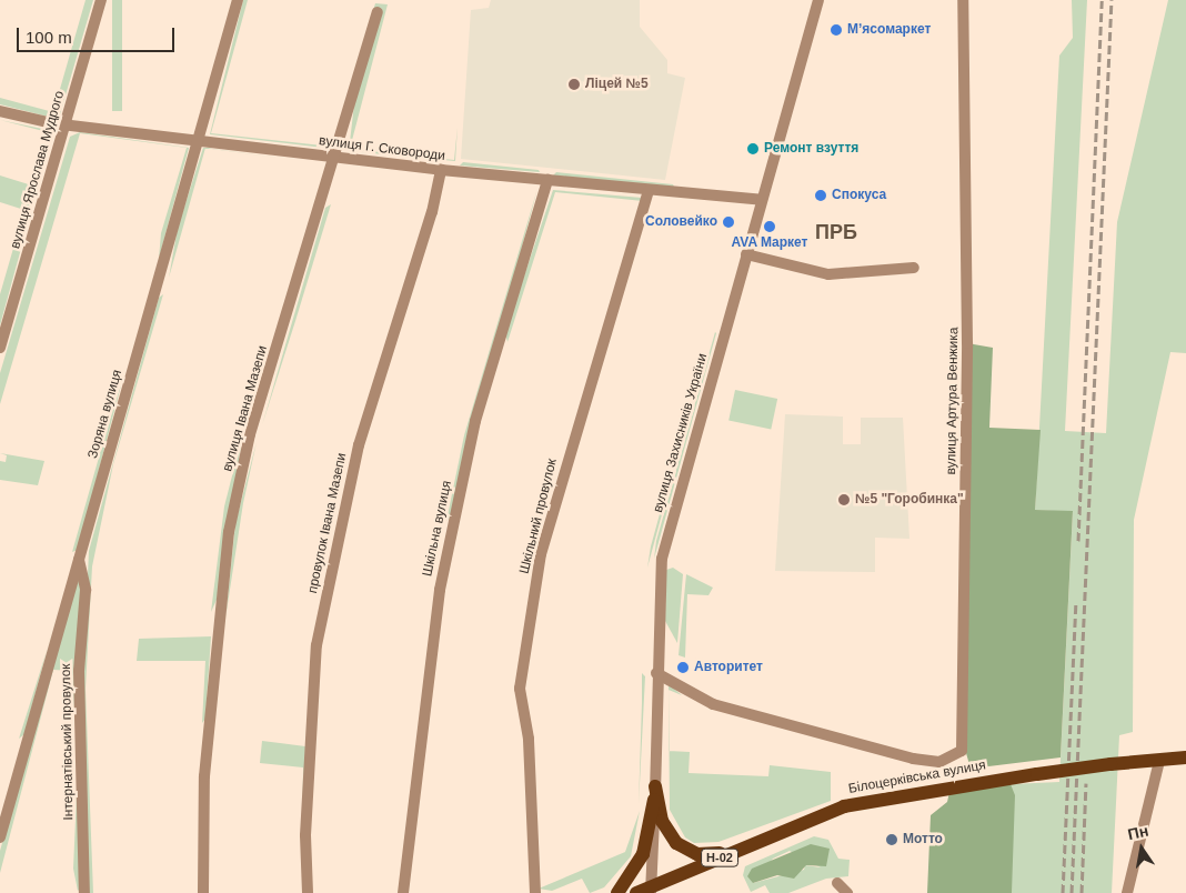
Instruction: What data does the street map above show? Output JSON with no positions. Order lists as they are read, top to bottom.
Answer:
{
  "streets": {
    "main road": ["Білоцерківська вулиця", "Н-02"],
    "street": [
      "вулиця Г. Сковороди",
      "вулиця Ярослава Мудрого",
      "вулиця Артура Венжика",
      "вулиця Івана Мазепи",
      "Зоряна вулиця",
      "вулиця Захисників України",
      "Шкільний провулок",
      "провулок Івана Мазепи",
      "Шкільна вулиця",
      "Інтернатівський провулок"
    ]
  },
  "crossings": [
    ["вулиця Г. Сковороди", "вулиця Ярослава Мудрого"],
    ["вулиця Г. Сковороди", "вулиця Івана Мазепи"],
    ["вулиця Г. Сковороди", "Зоряна вулиця"],
    ["вулиця Г. Сковороди", "вулиця Захисників України"],
    ["вулиця Г. Сковороди", "Шкільний провулок"],
    ["вулиця Г. Сковороди", "провулок Івана Мазепи"],
    ["вулиця Г. Сковороди", "Шкільна вулиця"],
    ["вулиця Артура Венжика", "вулиця Захисників України"],
    ["Зоряна вулиця", "Інтернатівський провулок"],
    ["вулиця Захисників України", "Білоцерківська вулиця"]
  ],
  "districts": ["ПРБ"],
  "places": [
    "Мʼясомаркет",
    "Ліцей №5",
    "Ремонт взуття",
    "Спокуса",
    "Соловейко",
    "AVA Маркет",
    "№5 \"Горобинка\"",
    "Авторитет",
    "Мотто"
  ],
  "scale_bar": "100 m",
  "north": "top"
}
